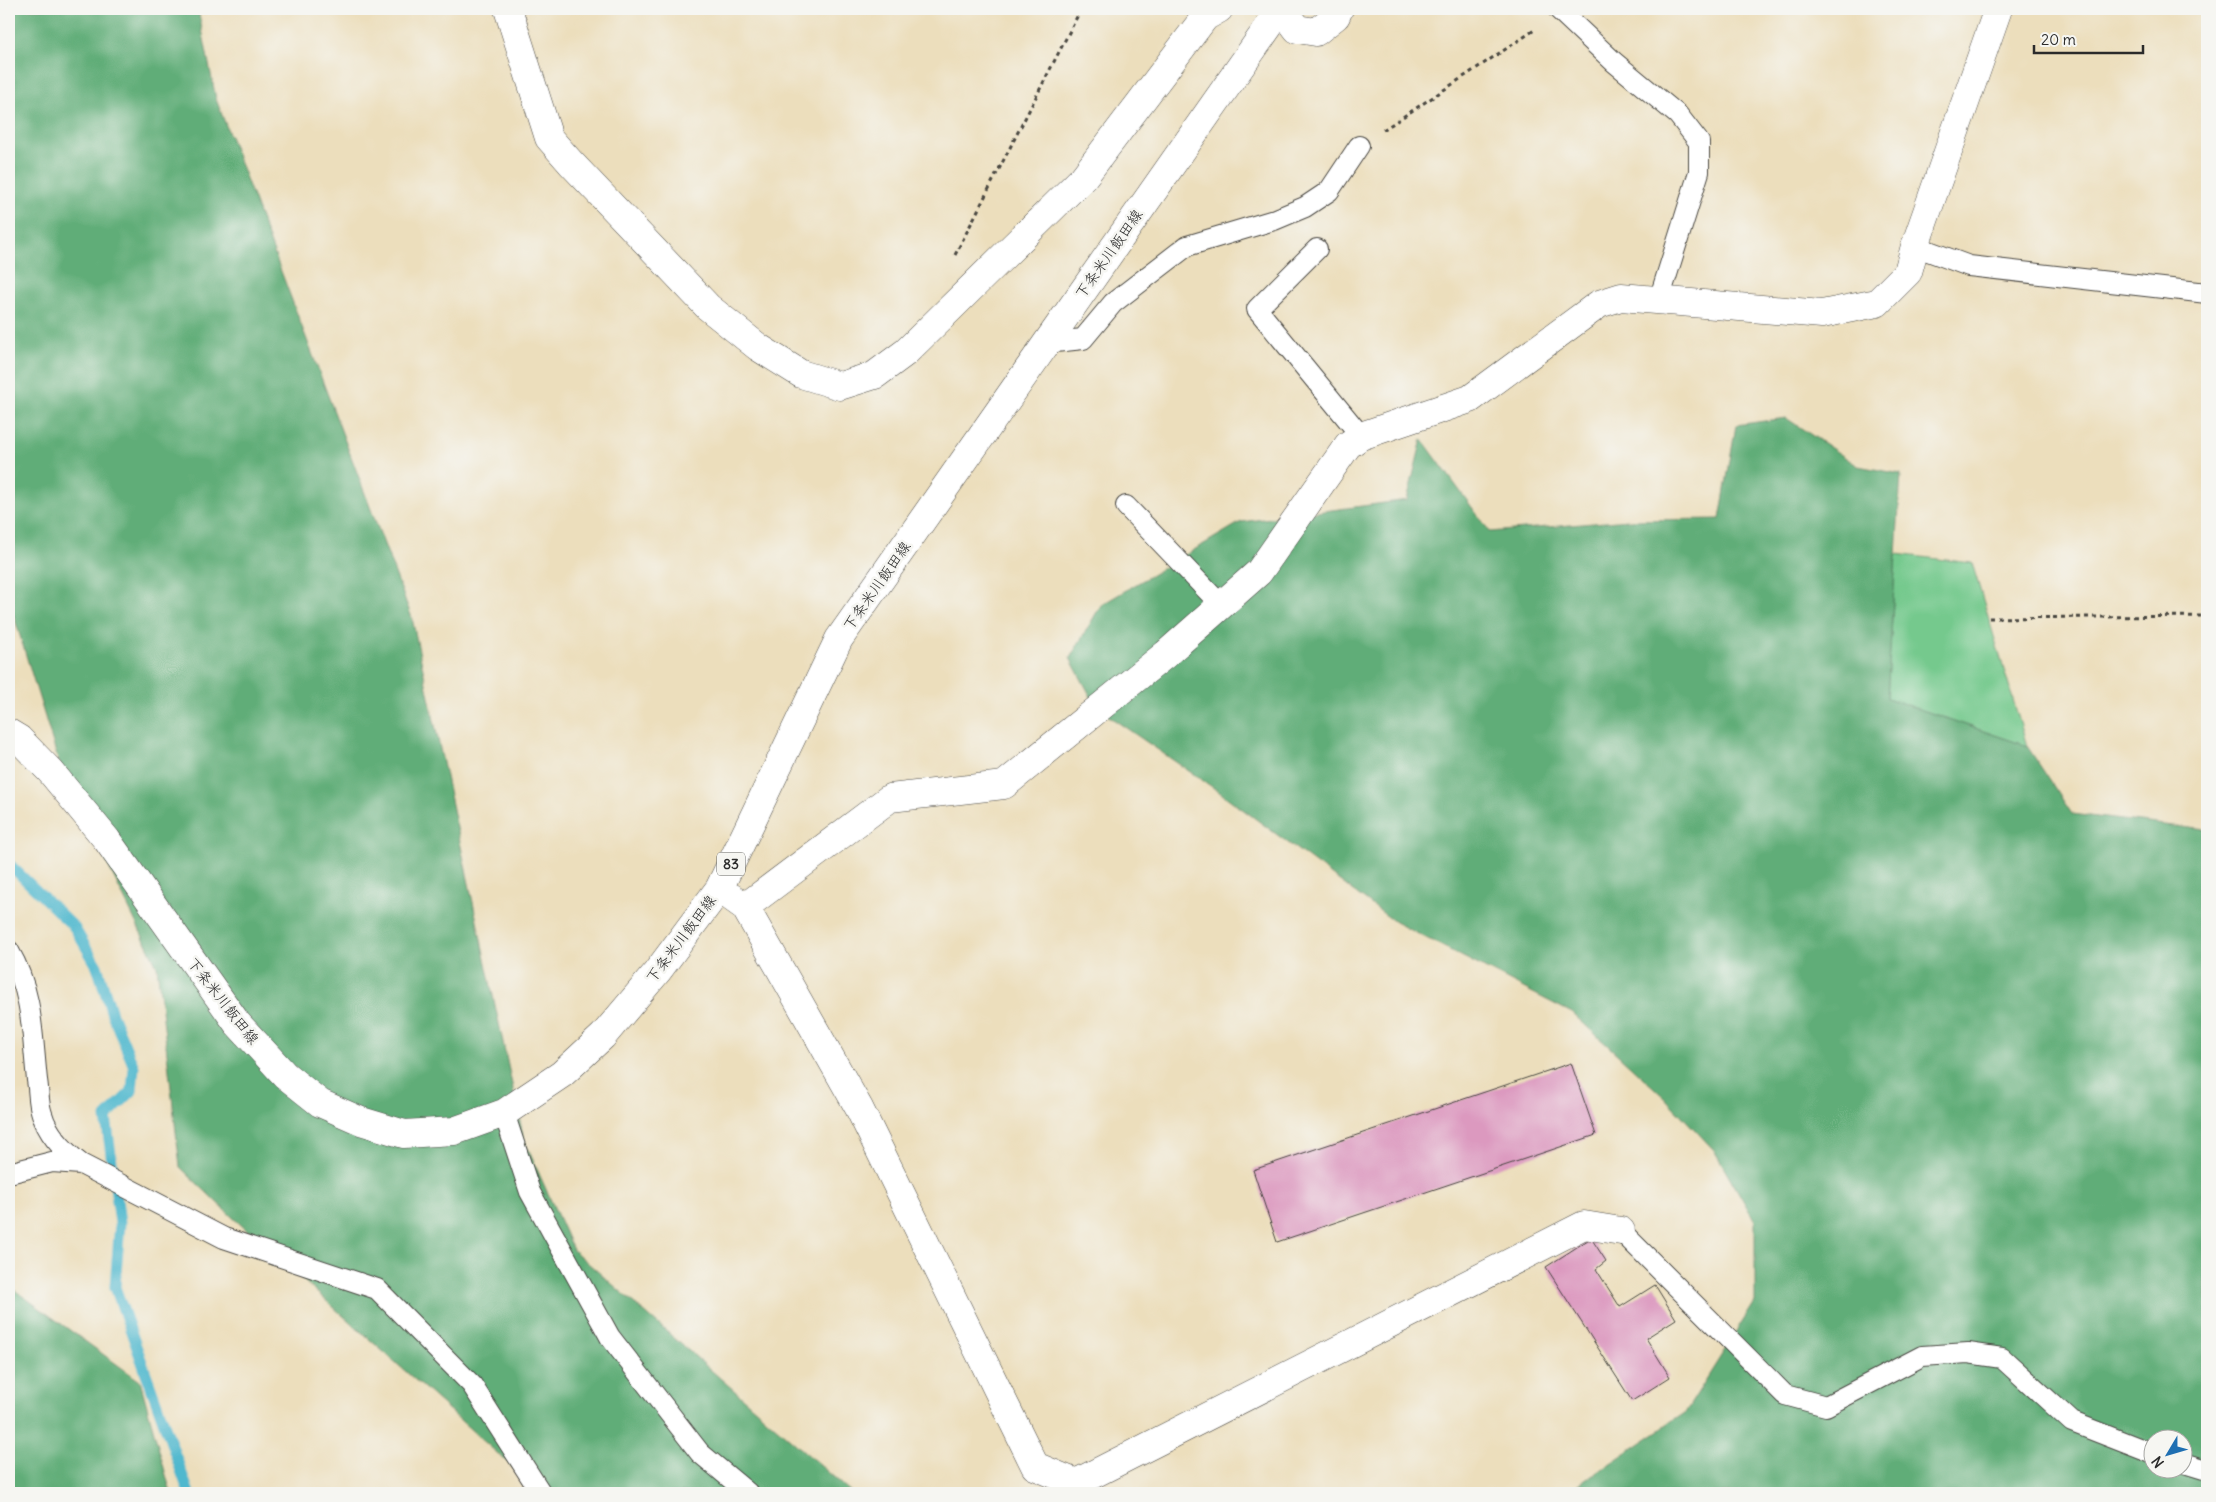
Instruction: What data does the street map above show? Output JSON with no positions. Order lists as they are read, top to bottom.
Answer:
{
  "streets": {
    "street": ["下条米川飯田線", "83"]
  },
  "scale_bar": "20 m",
  "north": "bottom left"
}
